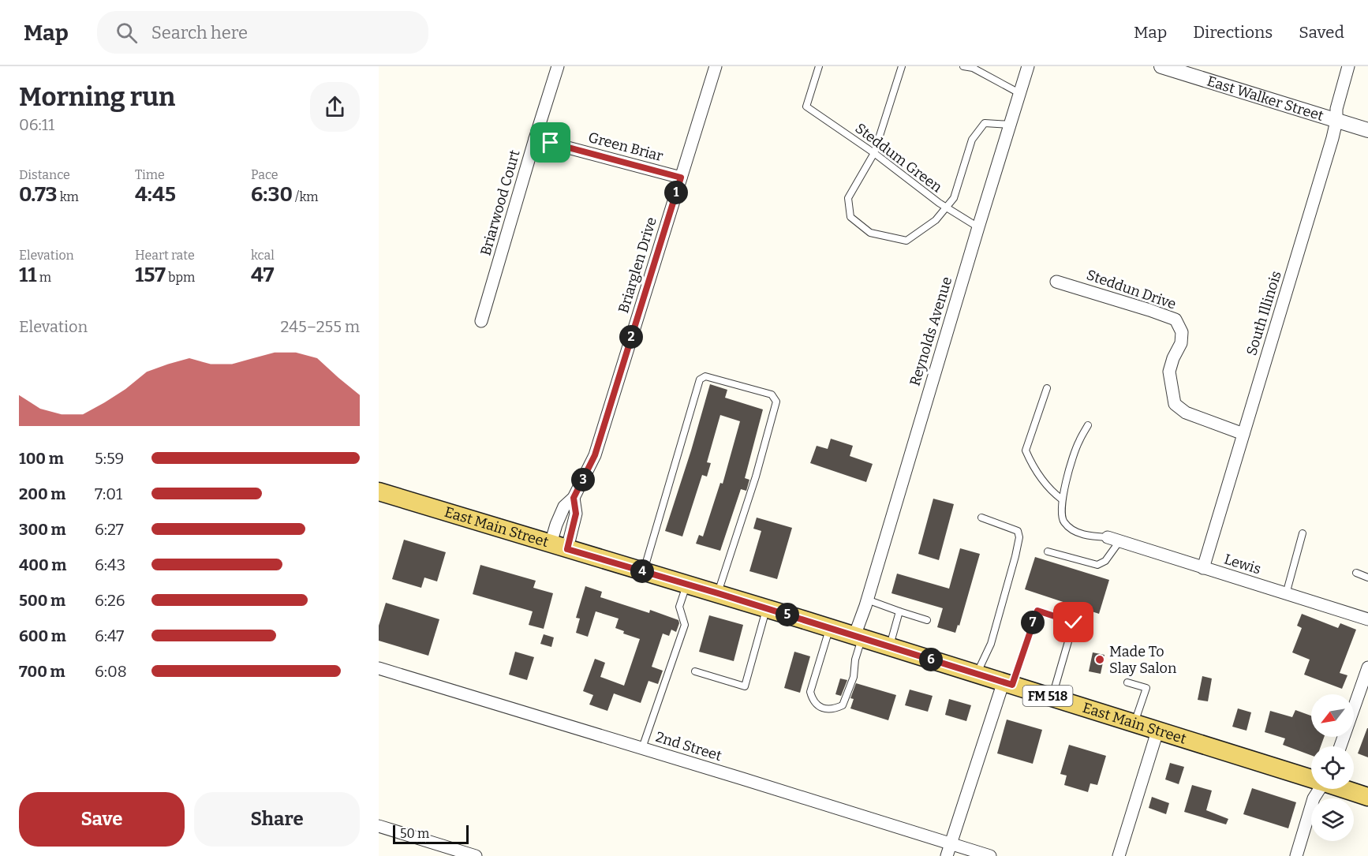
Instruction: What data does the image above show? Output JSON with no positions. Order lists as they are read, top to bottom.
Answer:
{
  "streets": {
    "main road": ["East Main Street", "FM 518"],
    "street": [
      "East Walker Street",
      "Green Briar",
      "Briarwood Court",
      "Briarglen Drive",
      "Steddun Drive",
      "South Illinois",
      "Reynolds Avenue",
      "Lewis",
      "2nd Street"
    ],
    "lane": ["Steddum Green"]
  },
  "crossings": [
    ["East Walker Street", "South Illinois"],
    ["Green Briar", "Briarwood Court"],
    ["Green Briar", "Briarglen Drive"],
    ["Steddum Green", "Reynolds Avenue"],
    ["Briarglen Drive", "East Main Street"],
    ["Steddun Drive", "South Illinois"],
    ["South Illinois", "Lewis"],
    ["Reynolds Avenue", "East Main Street"]
  ],
  "places": ["Made To Slay Salon"],
  "scale_bar": "50 m",
  "north": "bottom left",
  "page": {
    "header": "Map",
    "search": "Search here",
    "nav": ["Map", "Directions", "Saved"],
    "heading": ["Morning run", "06:11"],
    "stats": [
      ["Distance", "0.73 km"],
      ["Time", "4:45"],
      ["Pace", "6:30 /km"],
      ["Elevation", "11 m"],
      ["Heart rate", "157 bpm"],
      ["kcal", "47"]
    ],
    "pins": [
      "1",
      "2",
      "3",
      "4",
      "5",
      "7",
      "6"
    ],
    "chart": ["Elevation", "245–255 m"],
    "list": [
      {
        "name": "100 m",
        "note": "5:59"
      },
      {
        "name": "200 m",
        "note": "7:01"
      },
      {
        "name": "300 m",
        "note": "6:27"
      },
      {
        "name": "400 m",
        "note": "6:43"
      },
      {
        "name": "500 m",
        "note": "6:26"
      },
      {
        "name": "600 m",
        "note": "6:47"
      },
      {
        "name": "700 m",
        "note": "6:08"
      }
    ],
    "buttons": ["Save", "Share"],
    "scale": "50 m"
  }
}
